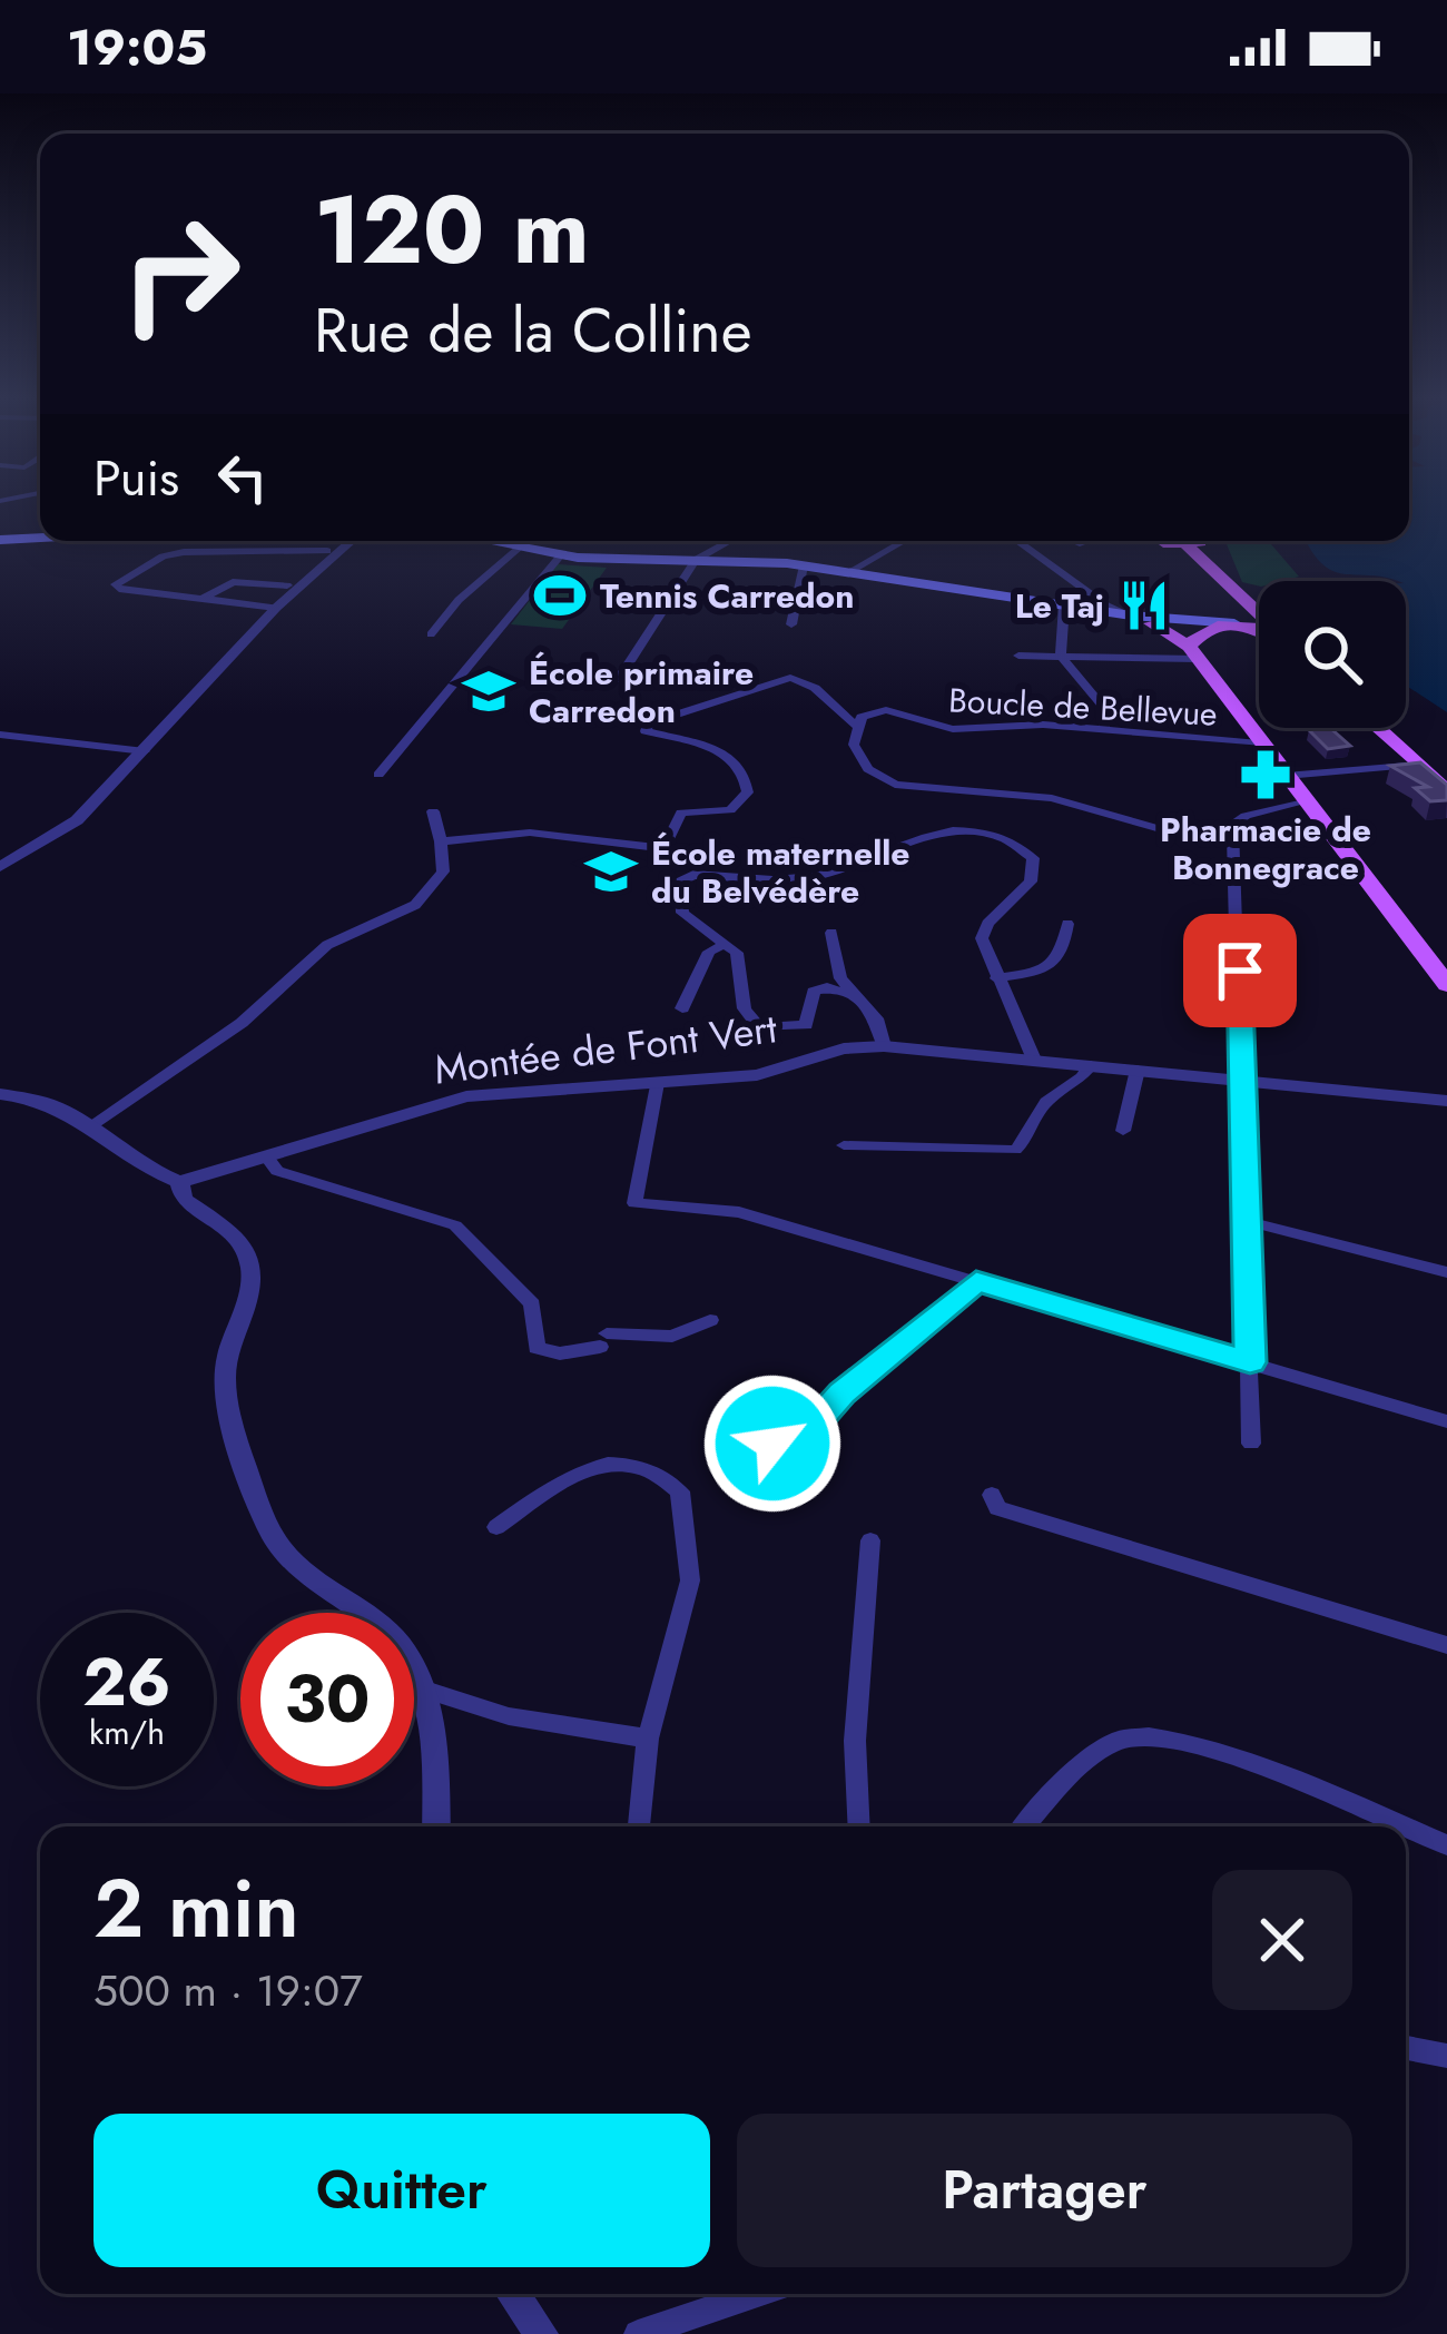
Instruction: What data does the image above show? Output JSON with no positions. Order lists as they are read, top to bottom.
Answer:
{
  "streets": {
    "street": ["Boucle de Bellevue", "Montée de Font Vert"]
  },
  "places": {
    "sports": ["Tennis Carredon"],
    "restaurant": ["Le Taj"],
    "school or university": ["École primaire Carredon", "École maternelle du Belvédère"],
    "pharmacy": ["Pharmacie de Bonnegrace"]
  },
  "page": {
    "status": "19:05",
    "turn": ["120 m", "Rue de la Colline"],
    "then": "Puis",
    "speed": "26 km/h",
    "limit": "30",
    "heading": ["2 min", "500 m · 19:07"],
    "buttons": ["Quitter", "Partager"]
  }
}
